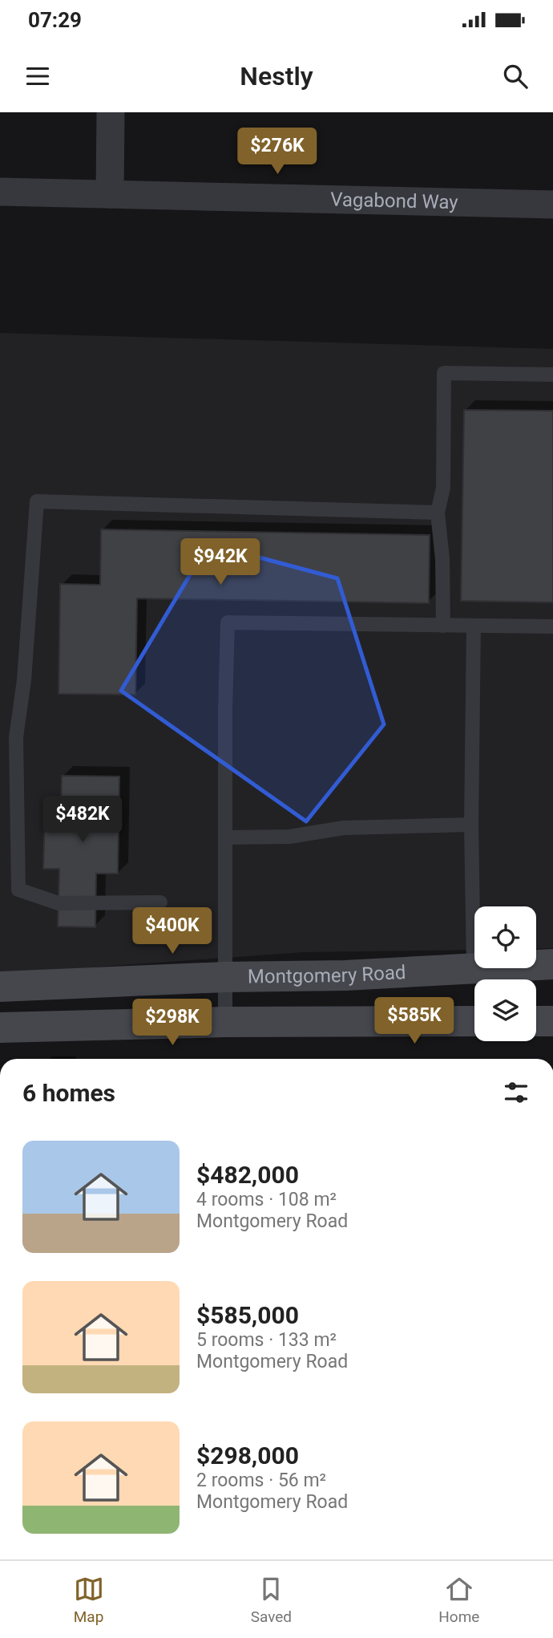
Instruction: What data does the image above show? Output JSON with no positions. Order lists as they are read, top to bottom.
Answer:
{
  "streets": {
    "main road": ["Montgomery Road"],
    "street": ["Vagabond Way"]
  },
  "page": {
    "status": "07:29",
    "header": "Nestly",
    "price": [
      "$276K",
      "$942K",
      "$482K",
      "$400K",
      "$585K",
      "$298K"
    ],
    "heading": "6 homes",
    "list": [
      {
        "name": "$482,000",
        "note": "4 rooms · 108 m² · Montgomery Road"
      },
      {
        "name": "$585,000",
        "note": "5 rooms · 133 m² · Montgomery Road"
      },
      {
        "name": "$298,000",
        "note": "2 rooms · 56 m² · Montgomery Road"
      }
    ],
    "tabs": ["Map", "Saved", "Home"]
  }
}
